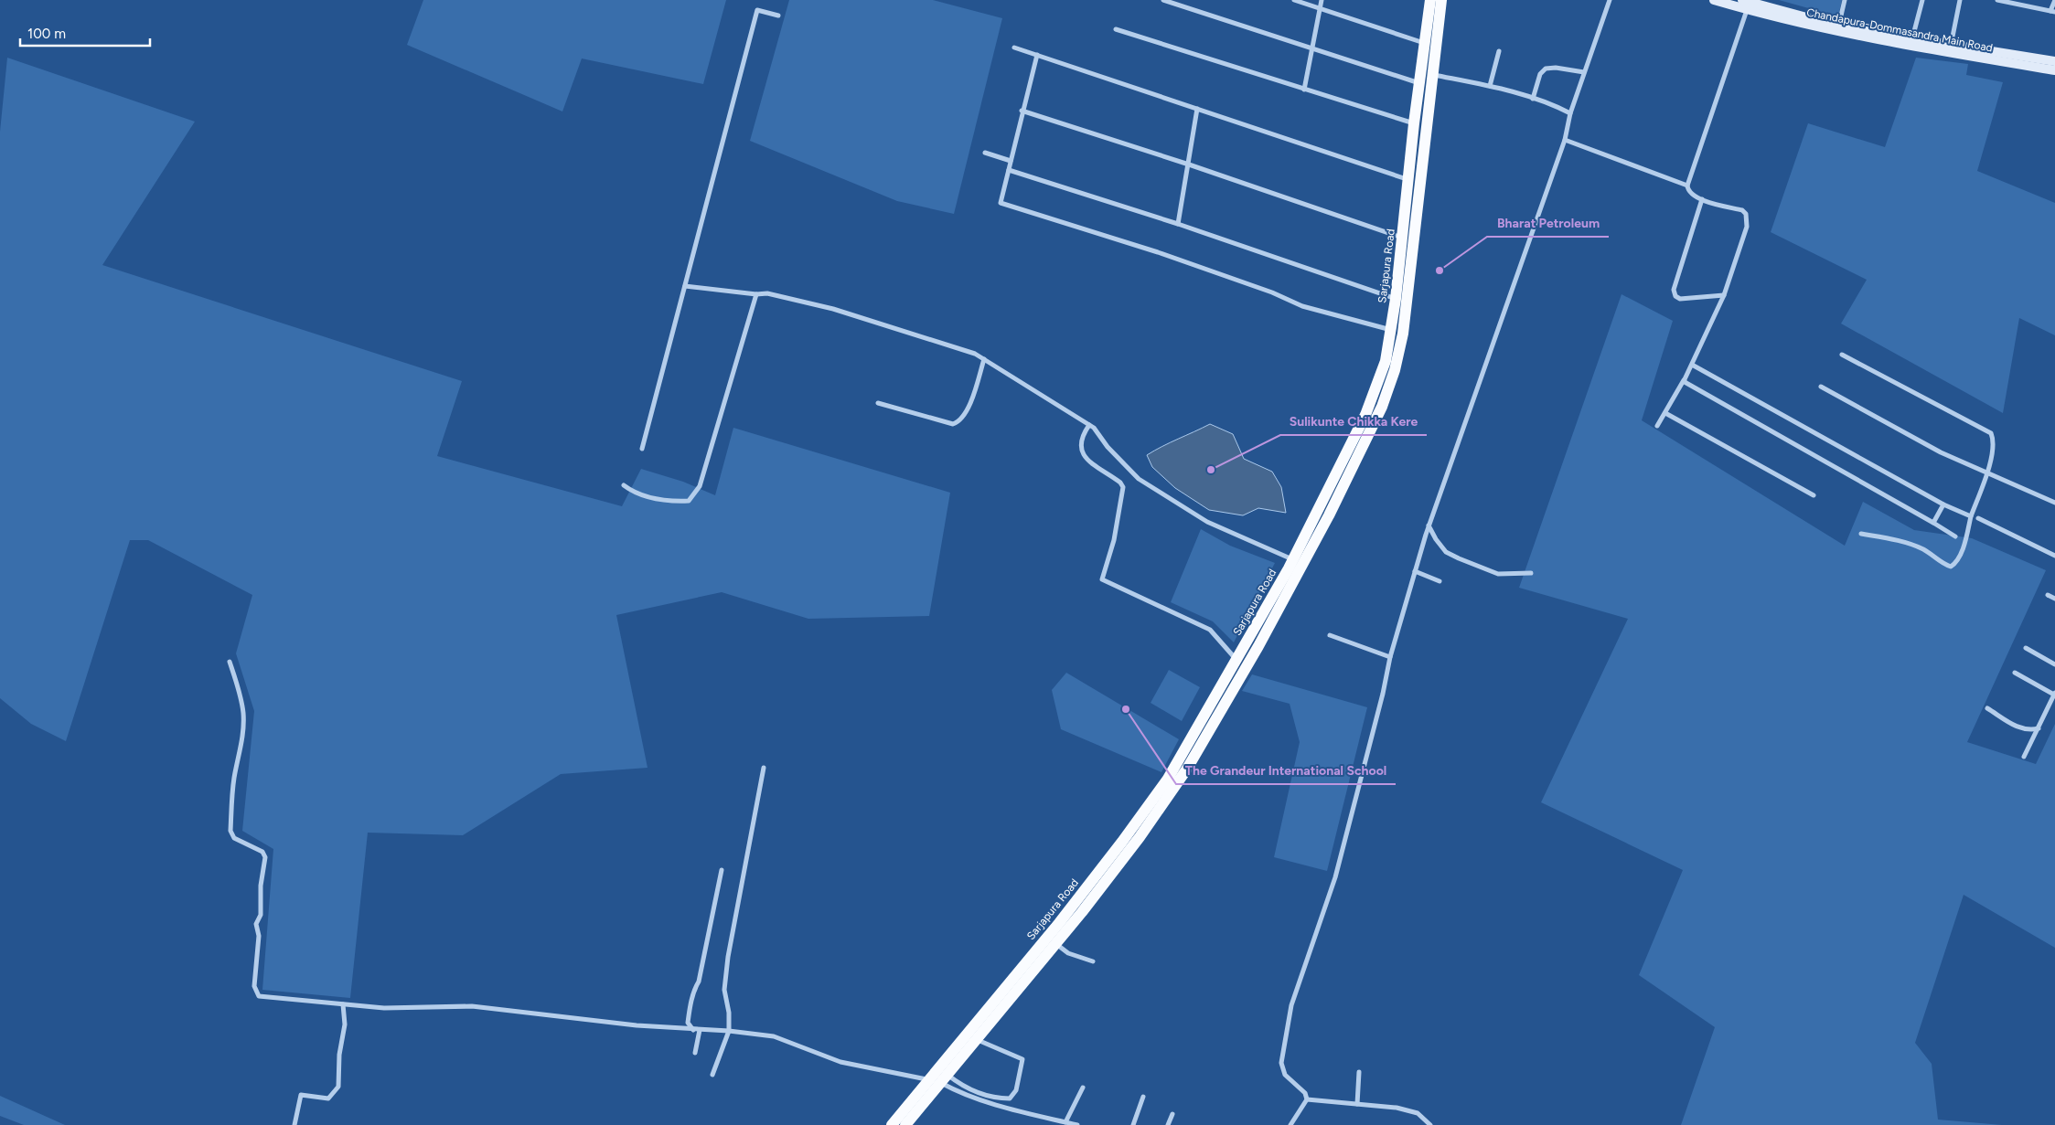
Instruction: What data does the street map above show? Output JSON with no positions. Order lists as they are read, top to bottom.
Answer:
{
  "streets": {
    "main road": ["Chandapura-Dommasandra Main Road", "Sarjapura Road"]
  },
  "places": ["Bharat Petroleum", "Sulikunte Chikka Kere", "The Grandeur International School"],
  "scale_bar": "100 m"
}
